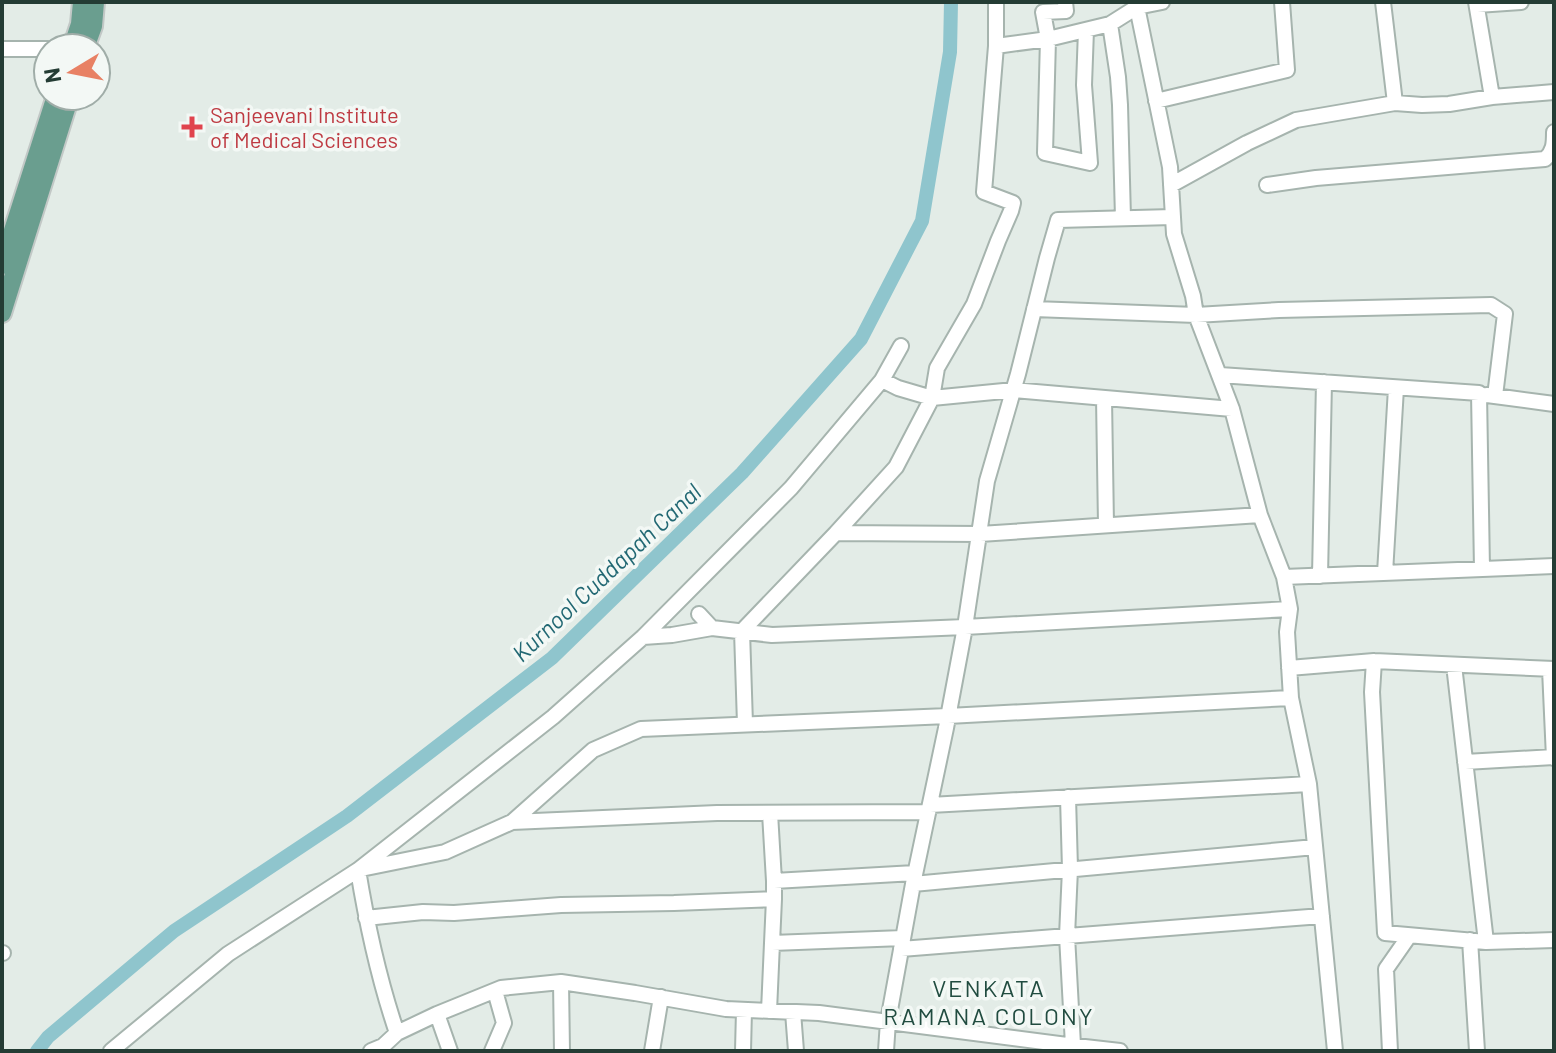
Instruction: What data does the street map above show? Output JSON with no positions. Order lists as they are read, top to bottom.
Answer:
{
  "districts": ["VENKATA RAMANA COLONY"],
  "water": ["Kurnool Cuddapah Canal"],
  "places": {
    "health": ["Sanjeevani Institute of Medical Sciences"]
  },
  "north": "left"
}
